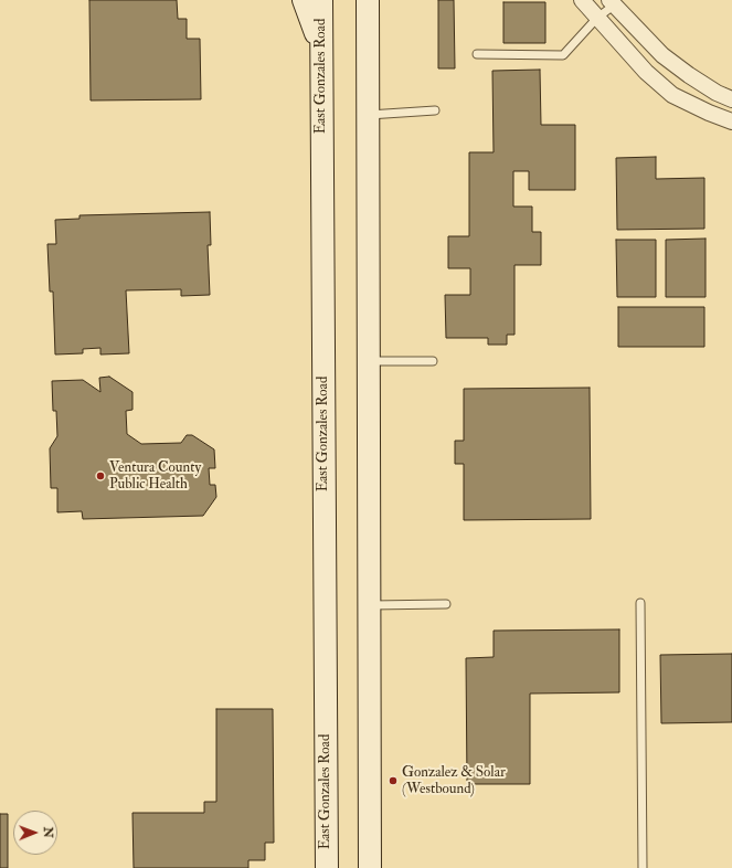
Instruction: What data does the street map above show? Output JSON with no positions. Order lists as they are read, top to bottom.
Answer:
{
  "streets": {
    "main road": ["East Gonzales Road"]
  },
  "places": ["Ventura County Public Health", "Gonzalez & Solar (Westbound)"],
  "north": "right"
}
